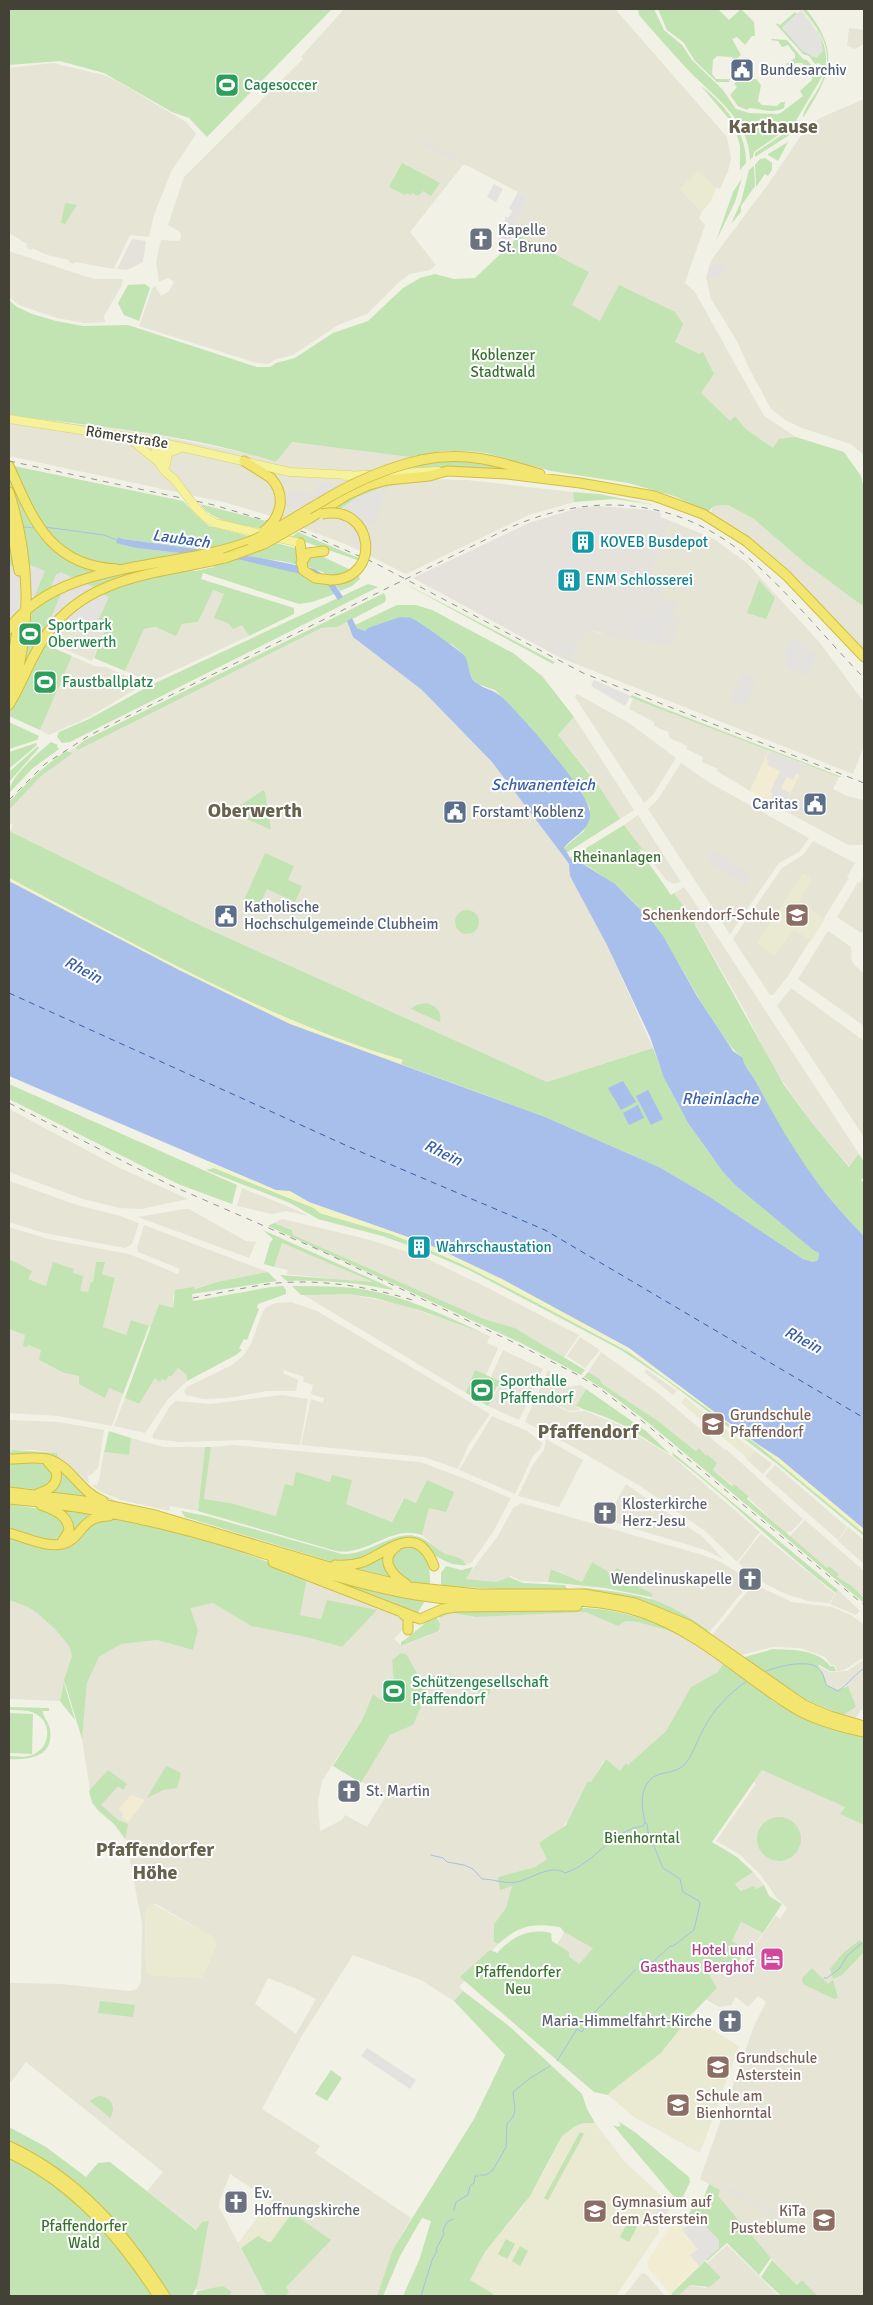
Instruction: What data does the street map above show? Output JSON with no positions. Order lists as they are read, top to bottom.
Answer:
{
  "streets": {
    "main road": ["Römerstraße"]
  },
  "districts": [
    "Karthause",
    "Oberwerth",
    "Pfaffendorf",
    "Pfaffendorfer Höhe"
  ],
  "water": [
    "Laubach",
    "Schwanenteich",
    "Rhein",
    "Rheinlache"
  ],
  "parks": [
    "Koblenzer Stadtwald",
    "Rheinanlagen",
    "Bienhorntal",
    "Pfaffendorfer Neu",
    "Pfaffendorfer Wald"
  ],
  "places": {
    "public building": [
      "Bundesarchiv",
      "Caritas",
      "Forstamt Koblenz",
      "Katholische Hochschulgemeinde Clubheim"
    ],
    "sports": [
      "Cagesoccer",
      "Sportpark Oberwerth",
      "Faustballplatz",
      "Sporthalle Pfaffendorf",
      "Schützengesellschaft Pfaffendorf"
    ],
    "church": [
      "Kapelle St. Bruno",
      "Klosterkirche Herz-Jesu",
      "Wendelinuskapelle",
      "St. Martin",
      "Maria-Himmelfahrt-Kirche",
      "Ev. Hoffnungskirche"
    ],
    "building": ["KOVEB Busdepot", "ENM Schlosserei", "Wahrschaustation"],
    "school or university": [
      "Schenkendorf-Schule",
      "Grundschule Pfaffendorf",
      "Grundschule Asterstein",
      "Schule am Bienhorntal",
      "Gymnasium auf dem Asterstein",
      "KiTa Pusteblume"
    ],
    "hotel": ["Hotel und Gasthaus Berghof"]
  }
}
